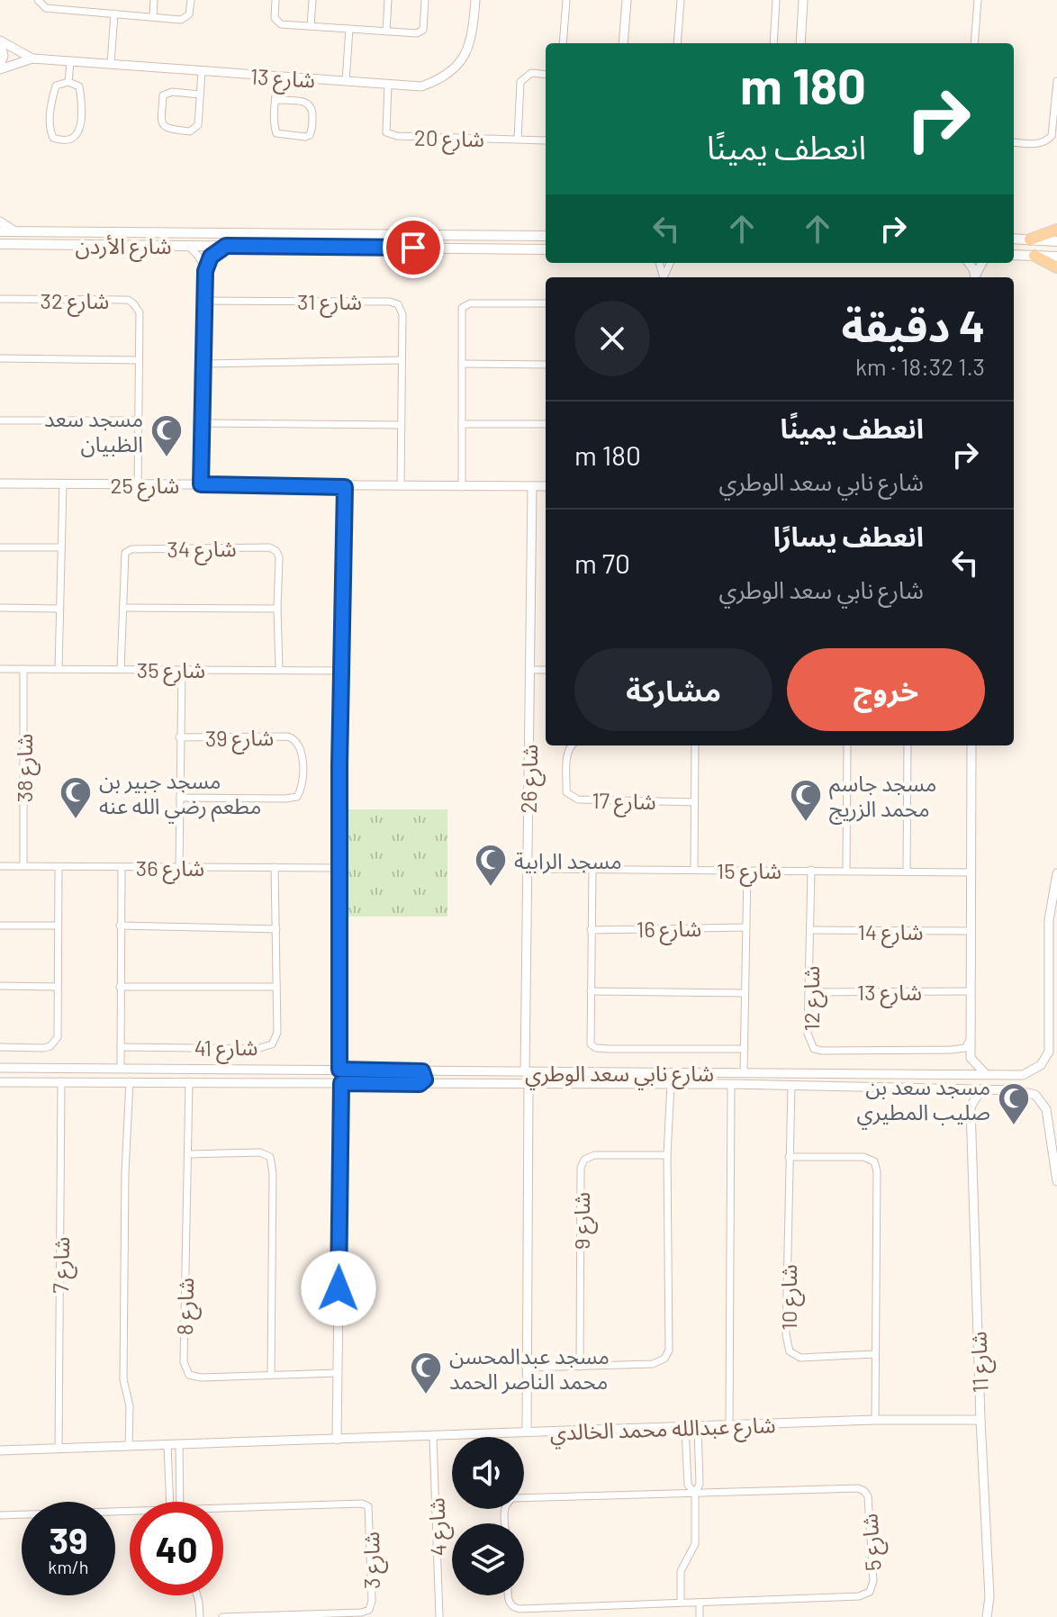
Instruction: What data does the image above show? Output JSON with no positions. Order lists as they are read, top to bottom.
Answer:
{
  "streets": {
    "main road": ["شارع الأردن"],
    "street": [
      "شارع 13",
      "شارع 20",
      "شارع 32",
      "شارع 31",
      "شارع 25",
      "شارع 34",
      "شارع 35",
      "شارع 39",
      "شارع 38",
      "شارع 26",
      "شارع 17",
      "شارع 36",
      "شارع 15",
      "شارع 16",
      "شارع 14",
      "شارع 12",
      "شارع 41",
      "شارع نابي سعد الوطري",
      "شارع 9",
      "شارع 7",
      "شارع 10",
      "شارع 8",
      "شارع 11",
      "شارع عبدالله محمد الخالدي",
      "شارع 4",
      "شارع 5",
      "شارع 3"
    ]
  },
  "crossings": [
    ["شارع 13", "شارع 20"],
    ["شارع 13", "شارع 12"],
    ["شارع 32", "شارع 25"],
    ["شارع 31", "شارع 25"],
    ["شارع 25", "شارع 26"],
    ["شارع 34", "شارع 35"],
    ["شارع 35", "شارع 39"],
    ["شارع 35", "شارع 38"],
    ["شارع 39", "شارع 36"],
    ["شارع 38", "شارع 36"],
    ["شارع 26", "شارع 15"],
    ["شارع 26", "شارع نابي سعد الوطري"],
    ["شارع 36", "شارع 41"],
    ["شارع 15", "شارع 12"],
    ["شارع 14", "شارع 12"],
    ["شارع نابي سعد الوطري", "شارع 7"],
    ["شارع نابي سعد الوطري", "شارع 10"],
    ["شارع نابي سعد الوطري", "شارع 8"],
    ["شارع 7", "شارع عبدالله محمد الخالدي"],
    ["شارع 11", "شارع عبدالله محمد الخالدي"],
    ["شارع عبدالله محمد الخالدي", "شارع 4"]
  ],
  "places": {
    "mosque": [
      "مسجد سعد الظبيان",
      "مسجد جبير بن مطعم رضي الله عنه",
      "مسجد جاسم محمد الزريج",
      "مسجد الرابية",
      "مسجد سعد بن صليب المطيري",
      "مسجد عبدالمحسن محمد الناصر الحمد"
    ]
  },
  "page": {
    "turn": ["180 m", "انعطف يمينًا"],
    "heading": ["4 دقيقة", "1.3 km · 18:32"],
    "list": [
      {
        "name": "انعطف يمينًا",
        "note": "شارع نابي سعد الوطري",
        "value": "180 m"
      },
      {
        "name": "انعطف يسارًا",
        "note": "شارع نابي سعد الوطري",
        "value": "70 m"
      }
    ],
    "buttons": ["خروج", "مشاركة"],
    "speed": "39 km/h",
    "limit": "40"
  }
}
